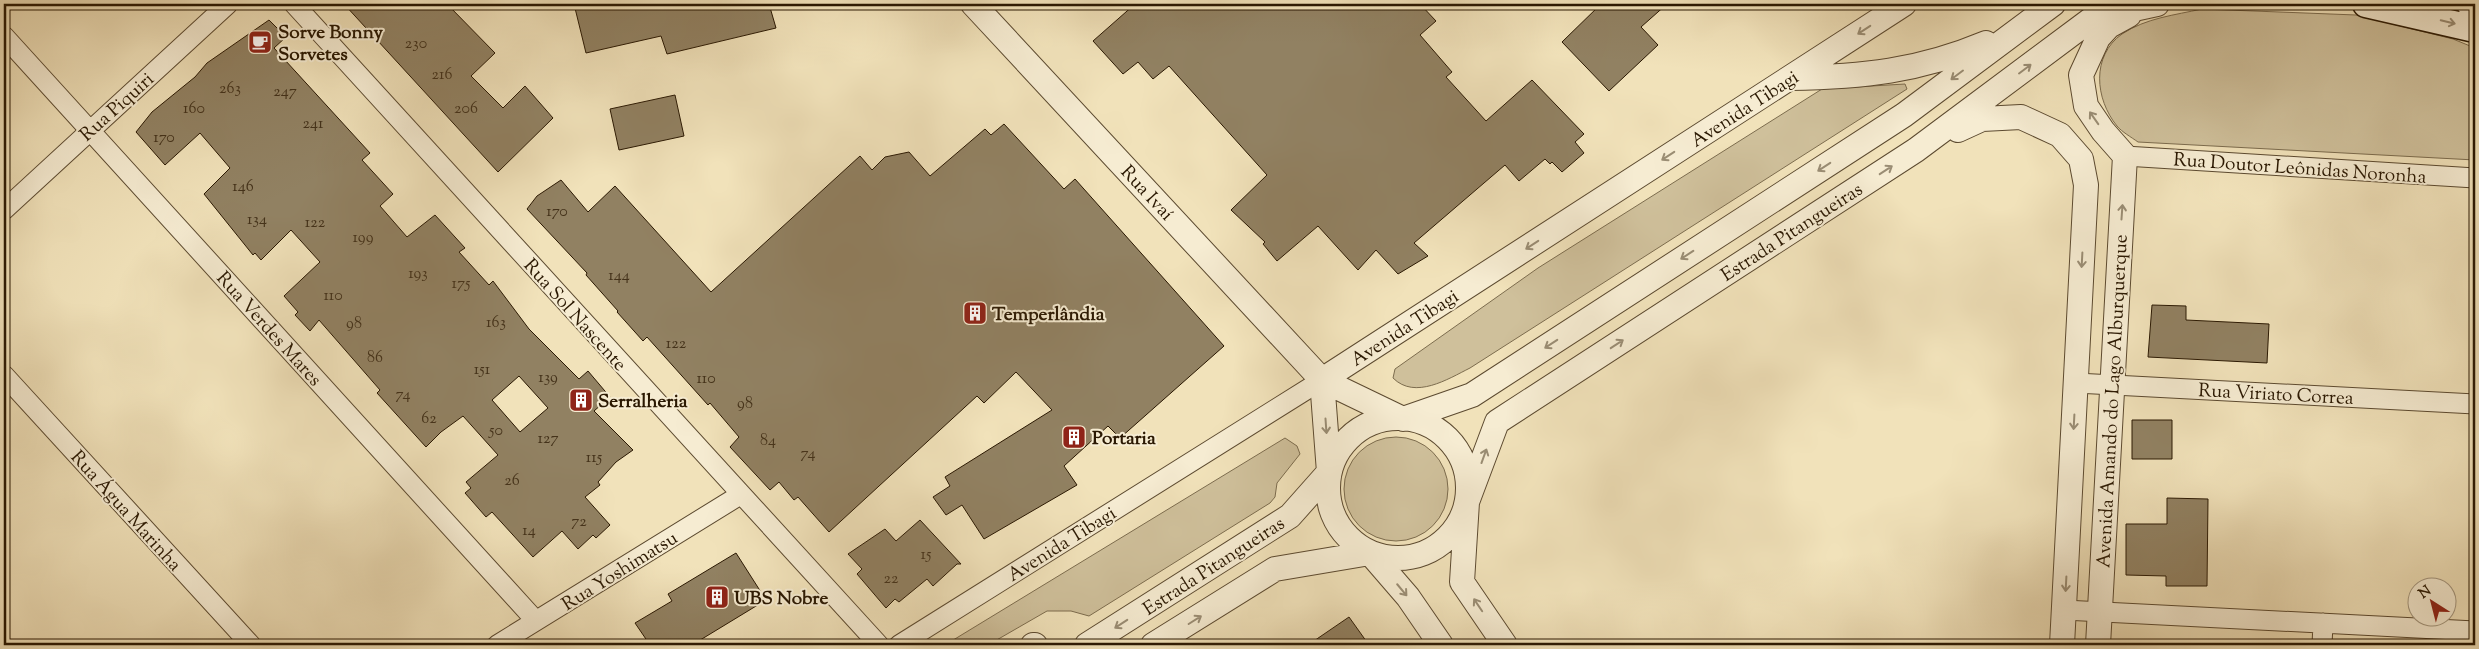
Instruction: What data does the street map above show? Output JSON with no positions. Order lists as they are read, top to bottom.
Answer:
{
  "streets": {
    "street": [
      "Rua Piquiri",
      "Avenida Tibagi",
      "Rua Doutor Leônidas Noronha",
      "Rua Ivaí",
      "Estrada Pitangueiras",
      "Rua Sol Nascente",
      "Rua Verdes Mares",
      "Rua Viriato Correa",
      "Avenida Amando do Lago Alburquerque",
      "Rua Água Marinha",
      "Rua Yoshimatsu"
    ]
  },
  "crossings": [
    ["Rua Piquiri", "Rua Verdes Mares"],
    ["Avenida Tibagi", "Rua Ivaí"],
    ["Rua Doutor Leônidas Noronha", "Avenida Amando do Lago Alburquerque"],
    ["Rua Ivaí", "Estrada Pitangueiras"],
    ["Estrada Pitangueiras", "Avenida Amando do Lago Alburquerque"],
    ["Rua Sol Nascente", "Rua Yoshimatsu"],
    ["Rua Verdes Mares", "Rua Yoshimatsu"],
    ["Rua Viriato Correa", "Avenida Amando do Lago Alburquerque"]
  ],
  "one_way": ["Avenida Tibagi"],
  "places": {
    "cafe": ["Sorve Bonny Sorvetes"],
    "building": [
      "Temperlândia",
      "Serralheria",
      "Portaria",
      "UBS Nobre"
    ]
  },
  "house_numbers": [
    "230",
    "216",
    "263",
    "247",
    "160",
    "206",
    "241",
    "170",
    "146",
    "170",
    "134",
    "122",
    "199",
    "193",
    "144",
    "175",
    "110",
    "163",
    "98",
    "122",
    "86",
    "151",
    "139",
    "110",
    "74",
    "98",
    "62",
    "50",
    "127",
    "84",
    "74",
    "115",
    "26",
    "72",
    "14",
    "15",
    "22"
  ],
  "north": "top left"
}
